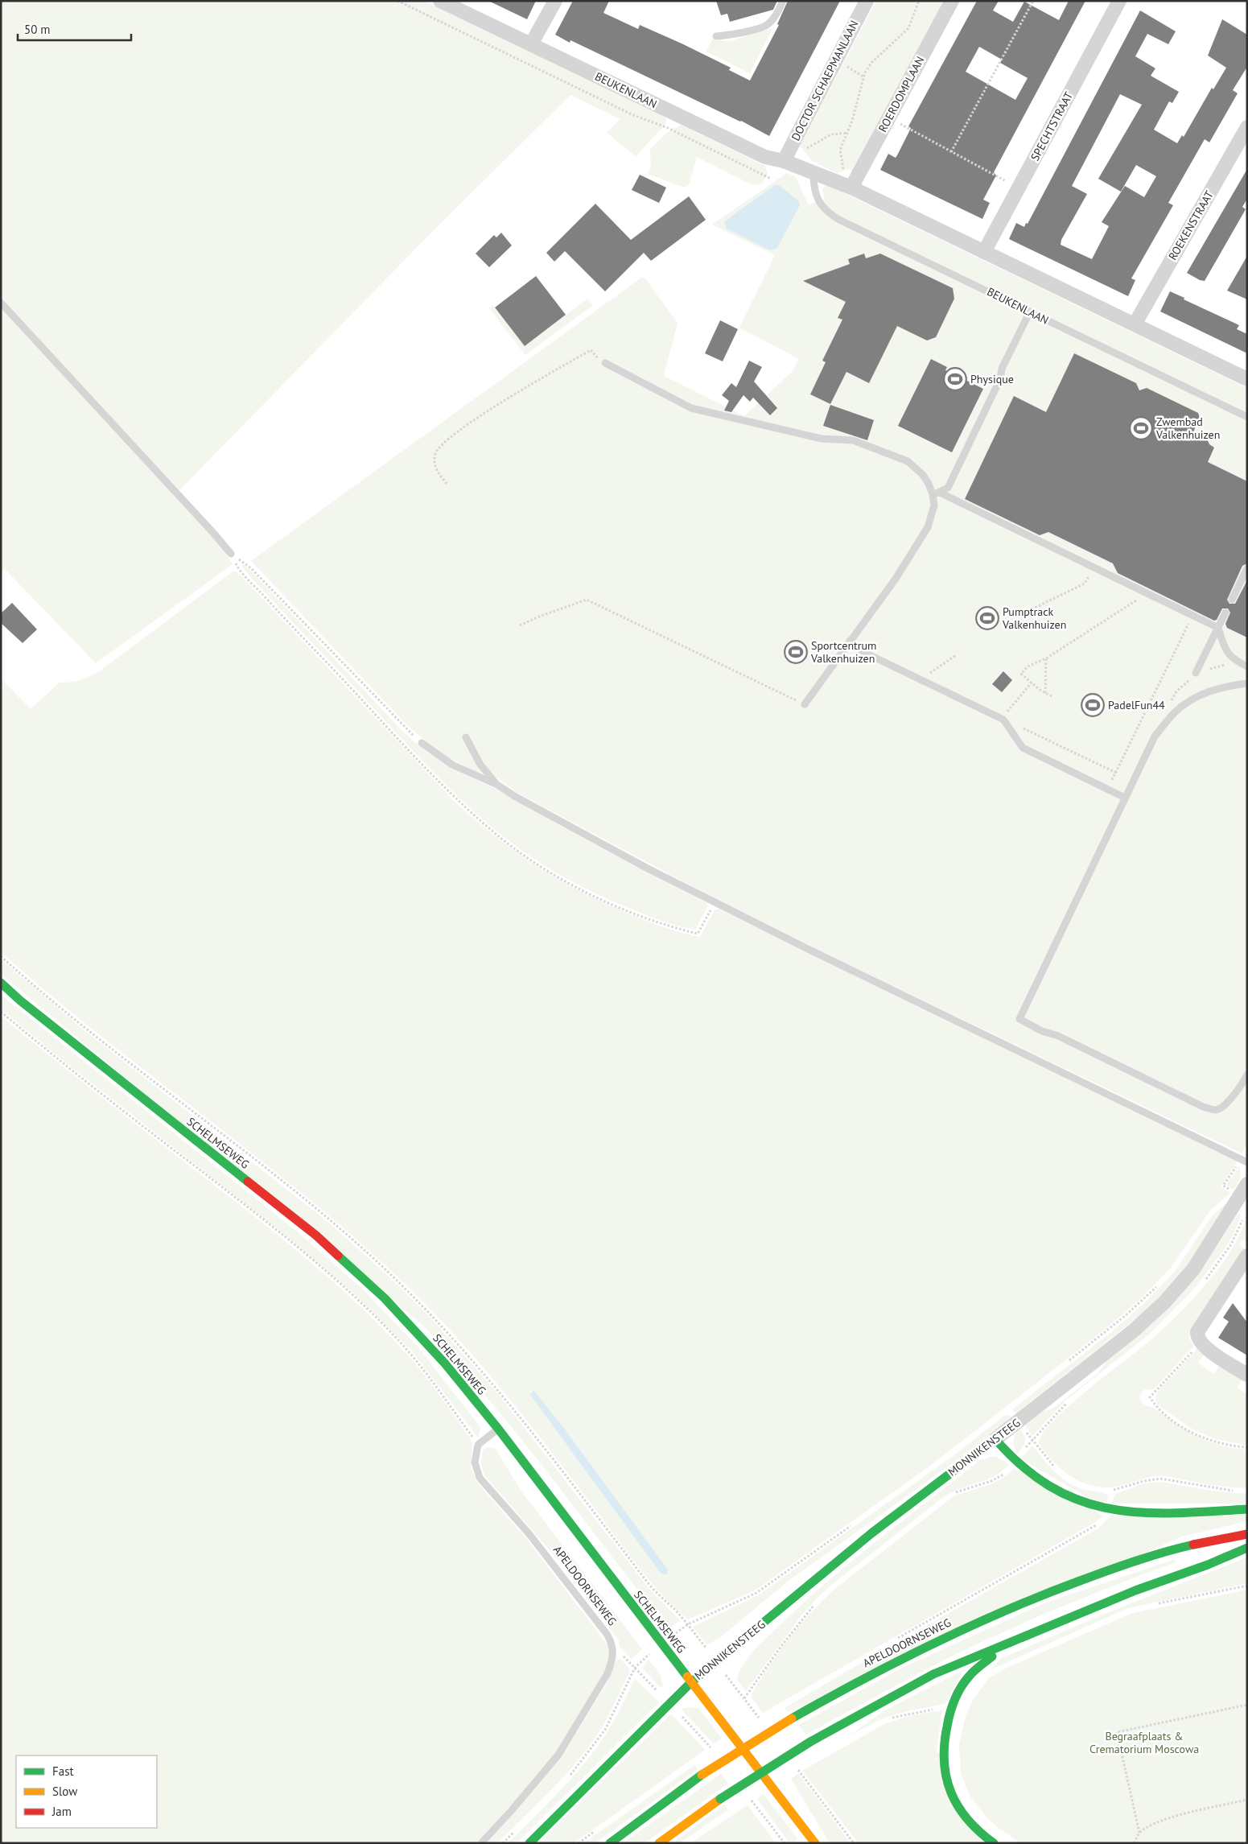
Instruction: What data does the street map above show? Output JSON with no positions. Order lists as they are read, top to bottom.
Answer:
{
  "streets": {
    "main road": ["SCHELMSEWEG", "MONNIKENSTEEG", "APELDOORNSEWEG"],
    "street": [
      "DOCTOR SCHAEPMANLAAN",
      "BEUKENLAAN",
      "ROERDOMPLAAN",
      "SPECHTSTRAAT",
      "ROEKENSTRAAT"
    ]
  },
  "crossings": [
    ["DOCTOR SCHAEPMANLAAN", "BEUKENLAAN"],
    ["BEUKENLAAN", "ROERDOMPLAAN"],
    ["BEUKENLAAN", "SPECHTSTRAAT"],
    ["BEUKENLAAN", "ROEKENSTRAAT"],
    ["SCHELMSEWEG", "MONNIKENSTEEG"]
  ],
  "parks": ["Begraafplaats & Crematorium Moscowa"],
  "places": {
    "sports": [
      "Physique",
      "Zwembad Valkenhuizen",
      "Pumptrack Valkenhuizen",
      "Sportcentrum Valkenhuizen",
      "PadelFun44"
    ]
  },
  "legend": ["Fast", "Slow", "Jam"],
  "scale_bar": "50 m"
}
